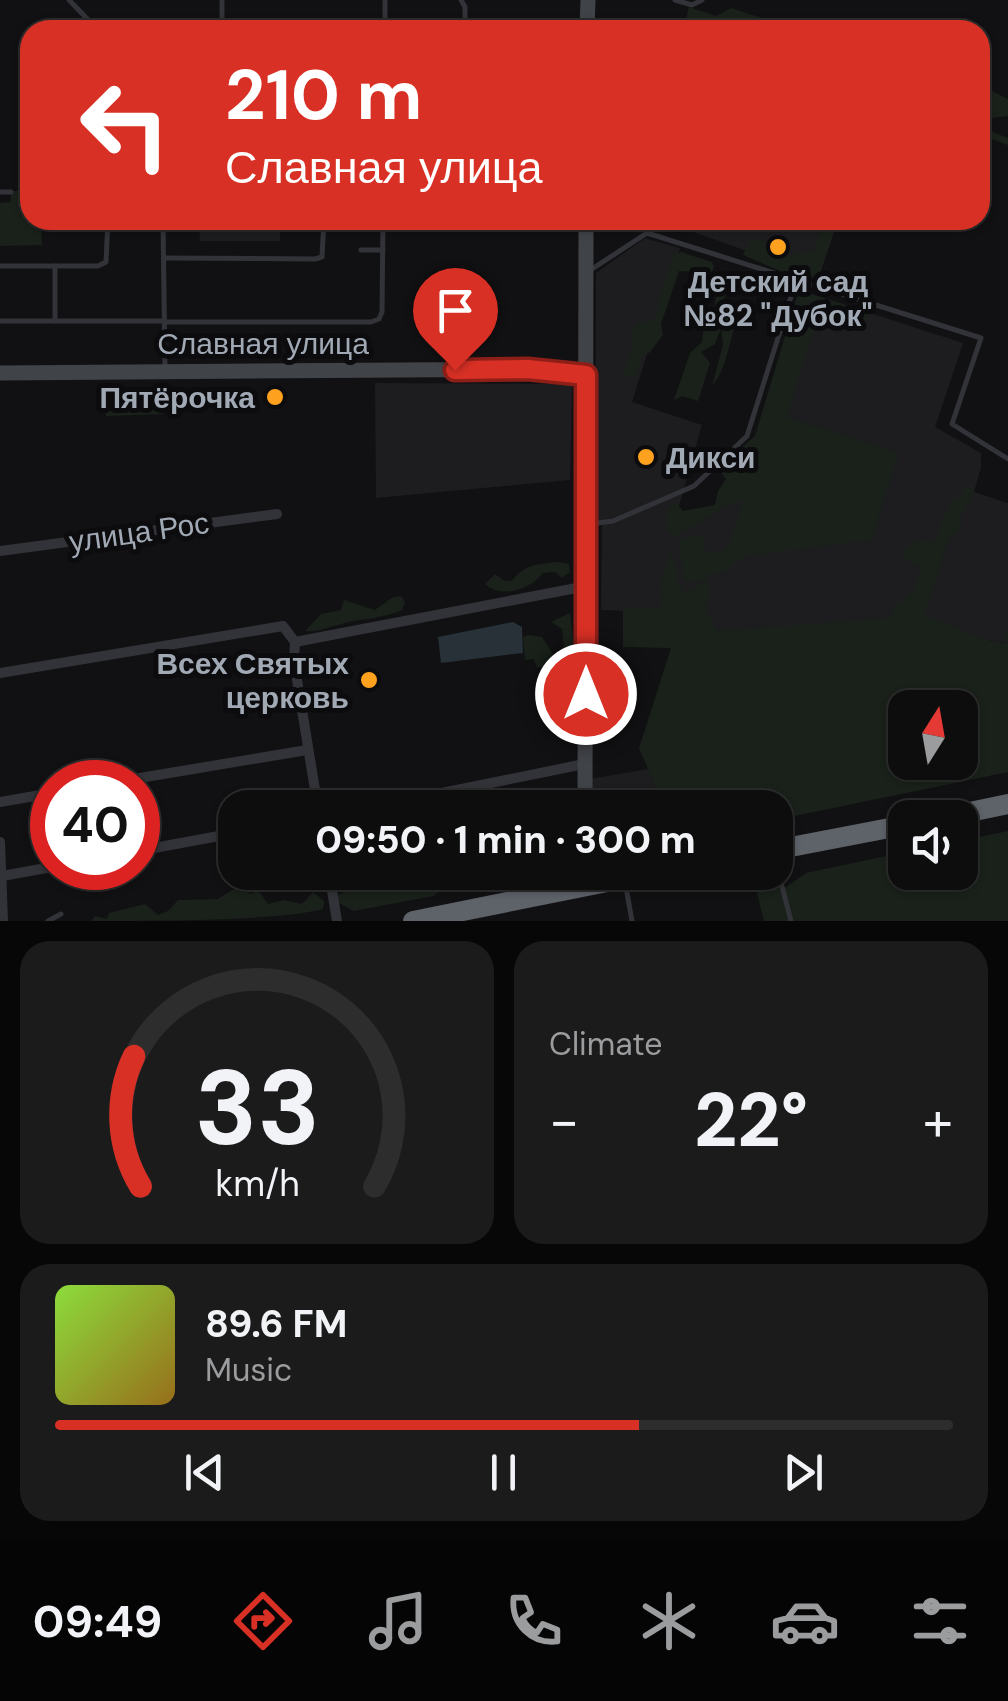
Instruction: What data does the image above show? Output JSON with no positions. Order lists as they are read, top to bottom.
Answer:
{
  "streets": {
    "street": ["Славная улица", "улица Рос"]
  },
  "places": [
    "Детский сад №82 \"Дубок\"",
    "Пятёрочка",
    "Дикси",
    "Всех Святых церковь"
  ],
  "north": "top",
  "page": {
    "turn": ["210 m", "Славная улица"],
    "limit": "40",
    "trip": "09:50 · 1 min · 300 m",
    "tile": "Climate",
    "heat": ["−", "22°", "+"],
    "song": ["89.6 FM", "Music"],
    "tabs": "09:49",
    "gauge": ["33", "km/h"]
  }
}
